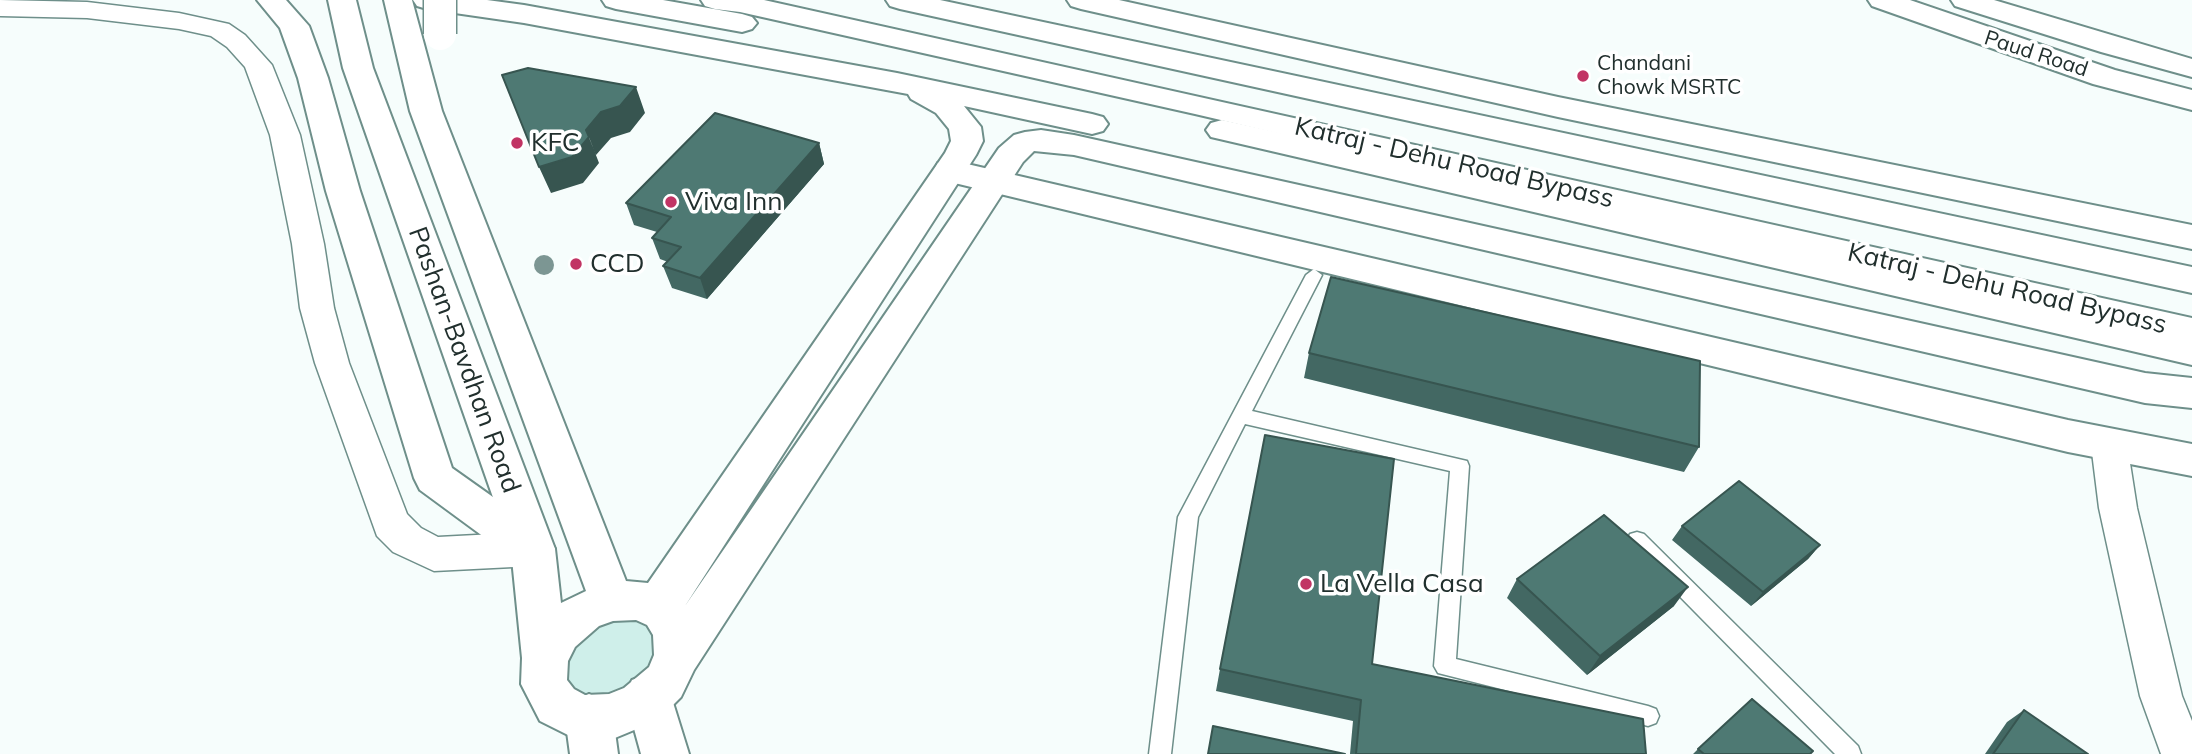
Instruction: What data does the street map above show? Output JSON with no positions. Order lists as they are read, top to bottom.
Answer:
{
  "streets": {
    "main road": ["Paud Road", "Katraj - Dehu Road Bypass", "Pashan-Bavdhan Road"]
  },
  "places": [
    "Chandani Chowk MSRTC",
    "KFC",
    "Viva Inn",
    "CCD",
    "La Vella Casa"
  ]
}
